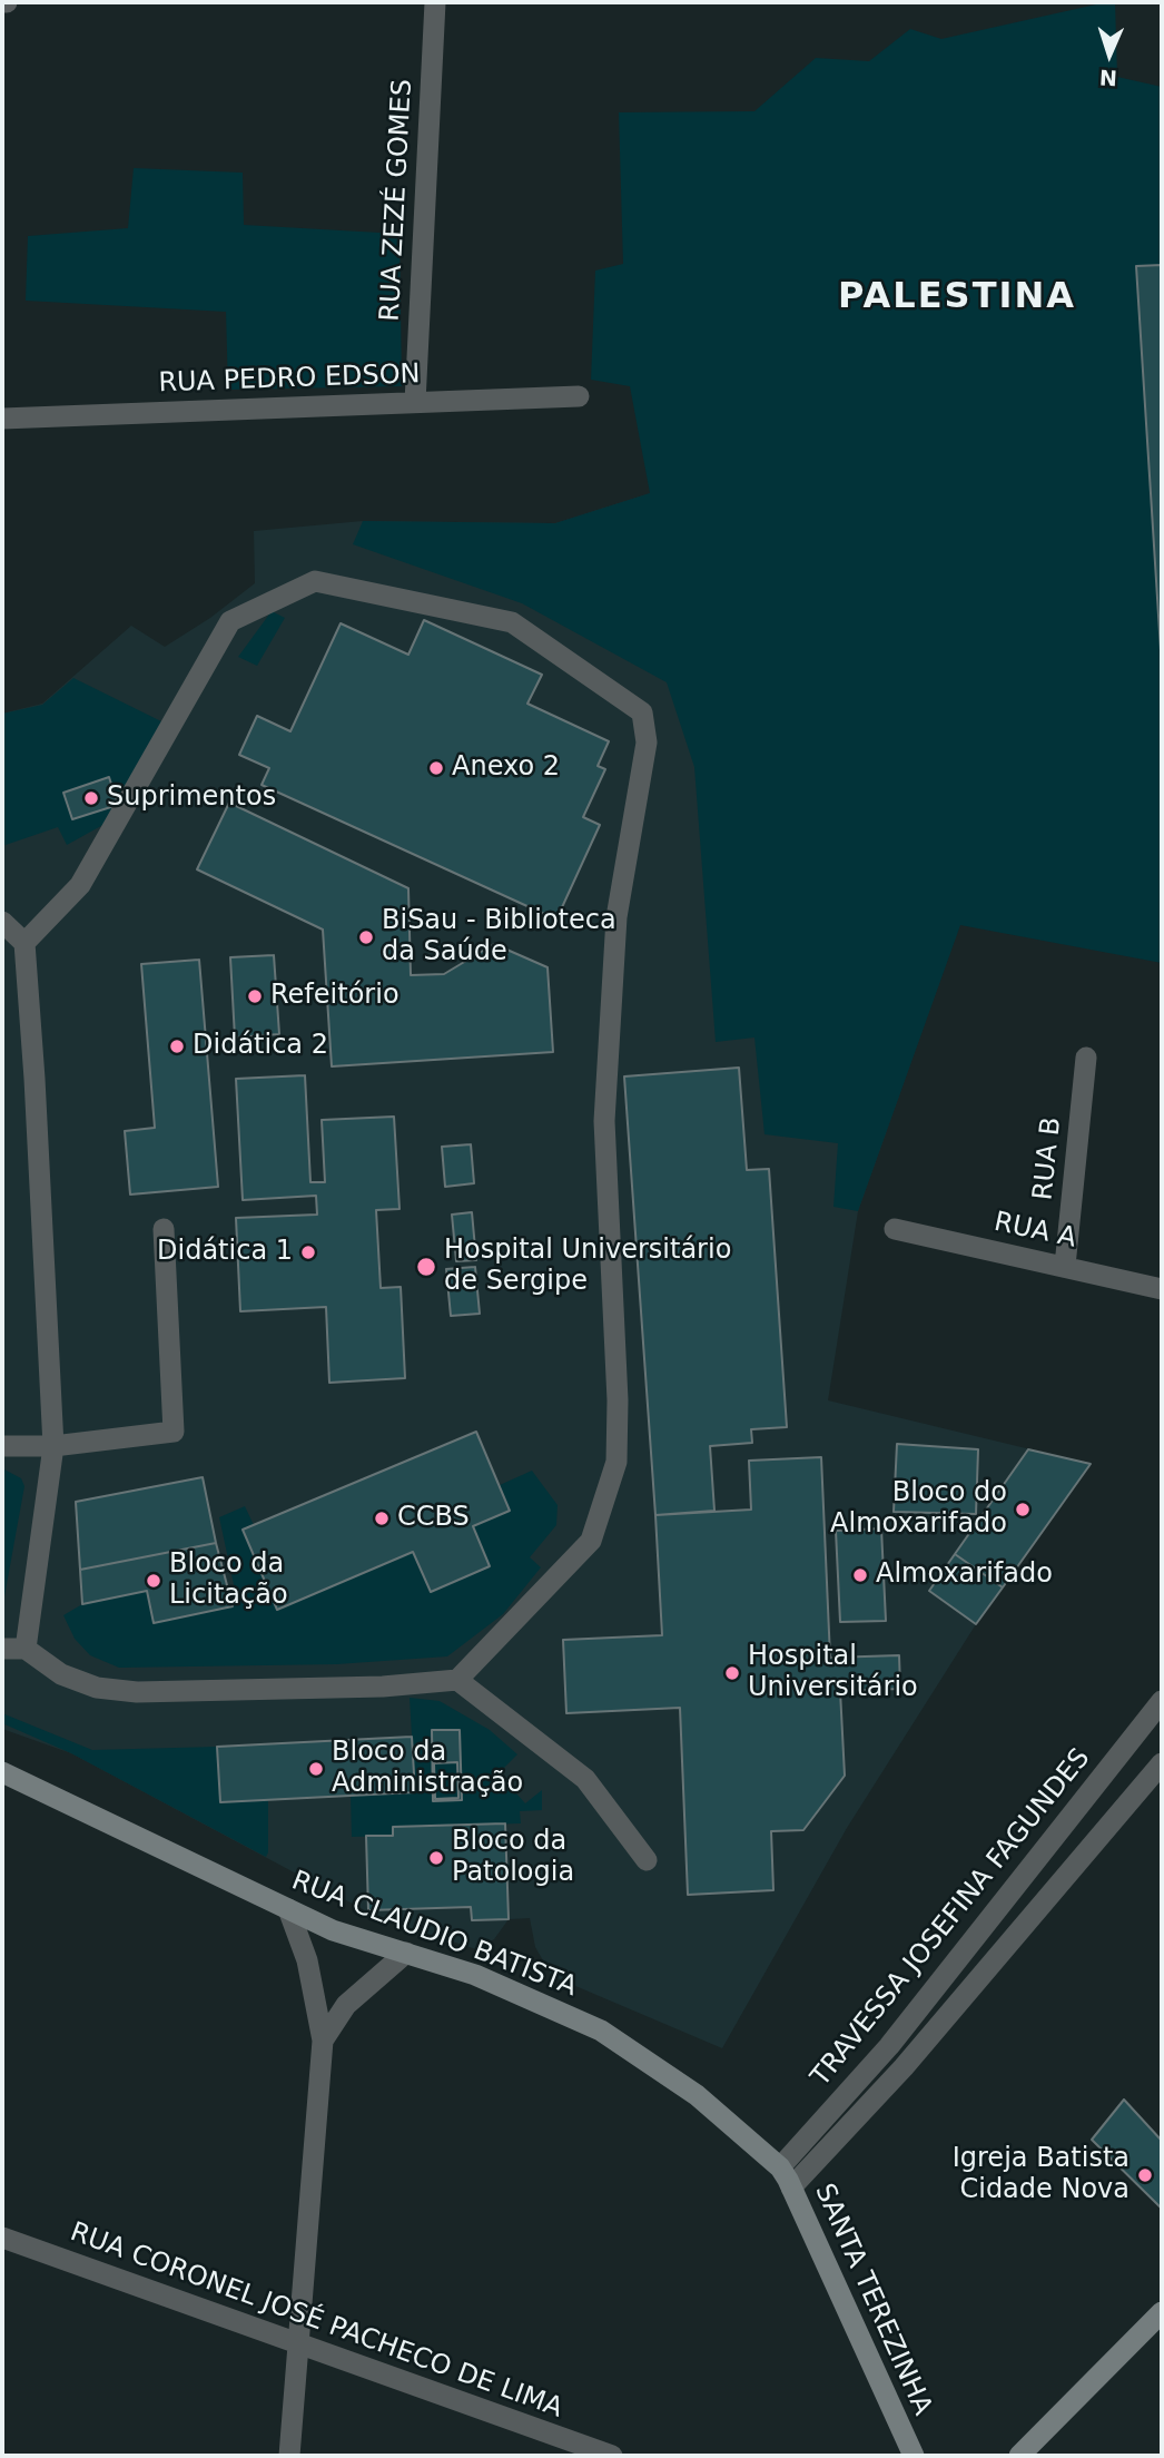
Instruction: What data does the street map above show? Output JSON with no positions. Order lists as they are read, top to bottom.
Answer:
{
  "streets": {
    "main road": ["RUA CLAUDIO BATISTA", "SANTA TEREZINHA"],
    "street": [
      "RUA ZEZÉ GOMES",
      "RUA PEDRO EDSON",
      "RUA B",
      "RUA A",
      "TRAVESSA JOSEFINA FAGUNDES",
      "RUA CORONEL JOSÉ PACHECO DE LIMA"
    ]
  },
  "crossings": [
    ["RUA ZEZÉ GOMES", "RUA PEDRO EDSON"],
    ["RUA B", "RUA A"],
    ["TRAVESSA JOSEFINA FAGUNDES", "RUA CLAUDIO BATISTA"],
    ["TRAVESSA JOSEFINA FAGUNDES", "SANTA TEREZINHA"],
    ["RUA CLAUDIO BATISTA", "SANTA TEREZINHA"]
  ],
  "districts": ["PALESTINA"],
  "places": [
    "Anexo 2",
    "Suprimentos",
    "BiSau - Biblioteca da Saúde",
    "Refeitório",
    "Didática 2",
    "Didática 1",
    "Hospital Universitário de Sergipe",
    "Bloco do Almoxarifado",
    "CCBS",
    "Almoxarifado",
    "Bloco da Licitação",
    "Hospital Universitário",
    "Bloco da Administração",
    "Bloco da Patologia",
    "Igreja Batista Cidade Nova"
  ],
  "north": "bottom"
}
